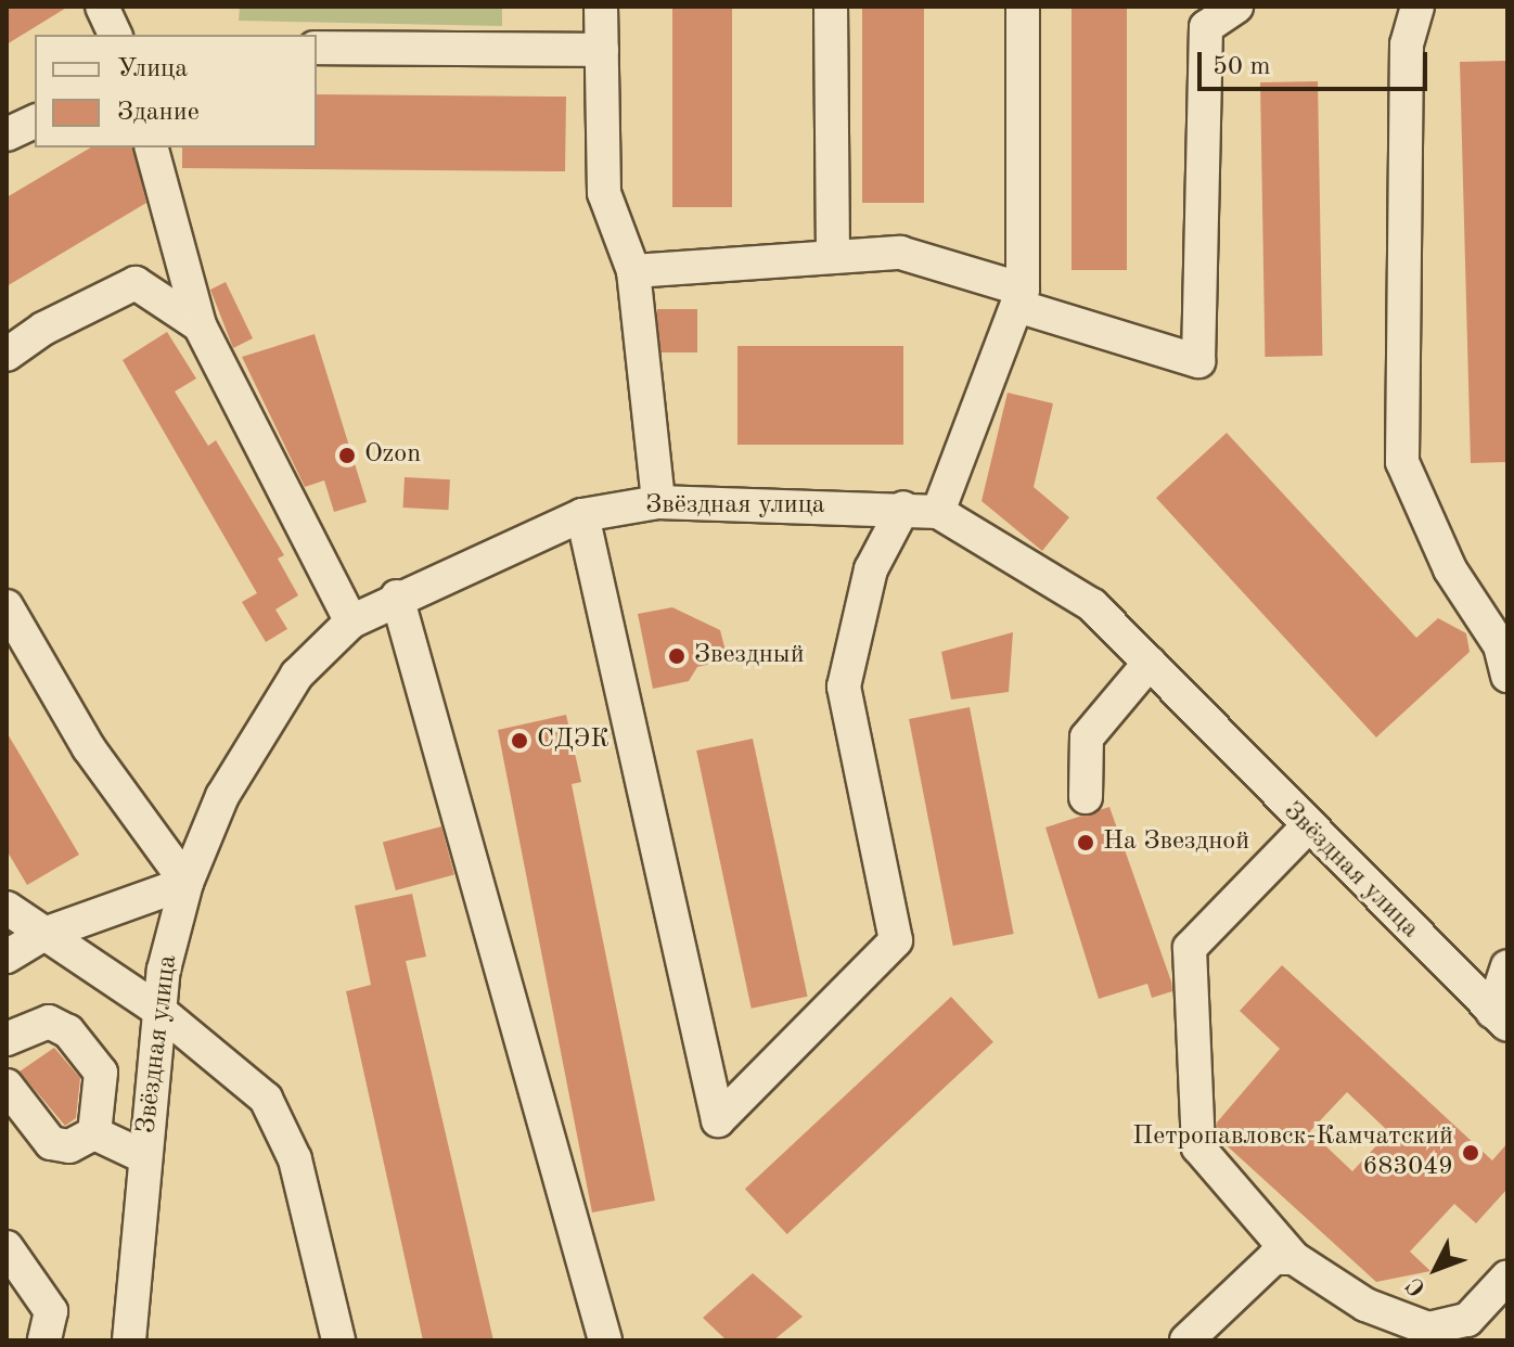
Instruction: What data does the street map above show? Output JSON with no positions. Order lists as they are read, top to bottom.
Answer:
{
  "streets": {
    "street": ["Звёздная улица"]
  },
  "places": [
    "Ozon",
    "Звездный",
    "СДЭК",
    "На Звездной",
    "Петропавловск-Камчатский 683049"
  ],
  "legend": ["Улица", "Здание"],
  "scale_bar": "50 m",
  "north": "bottom left"
}
